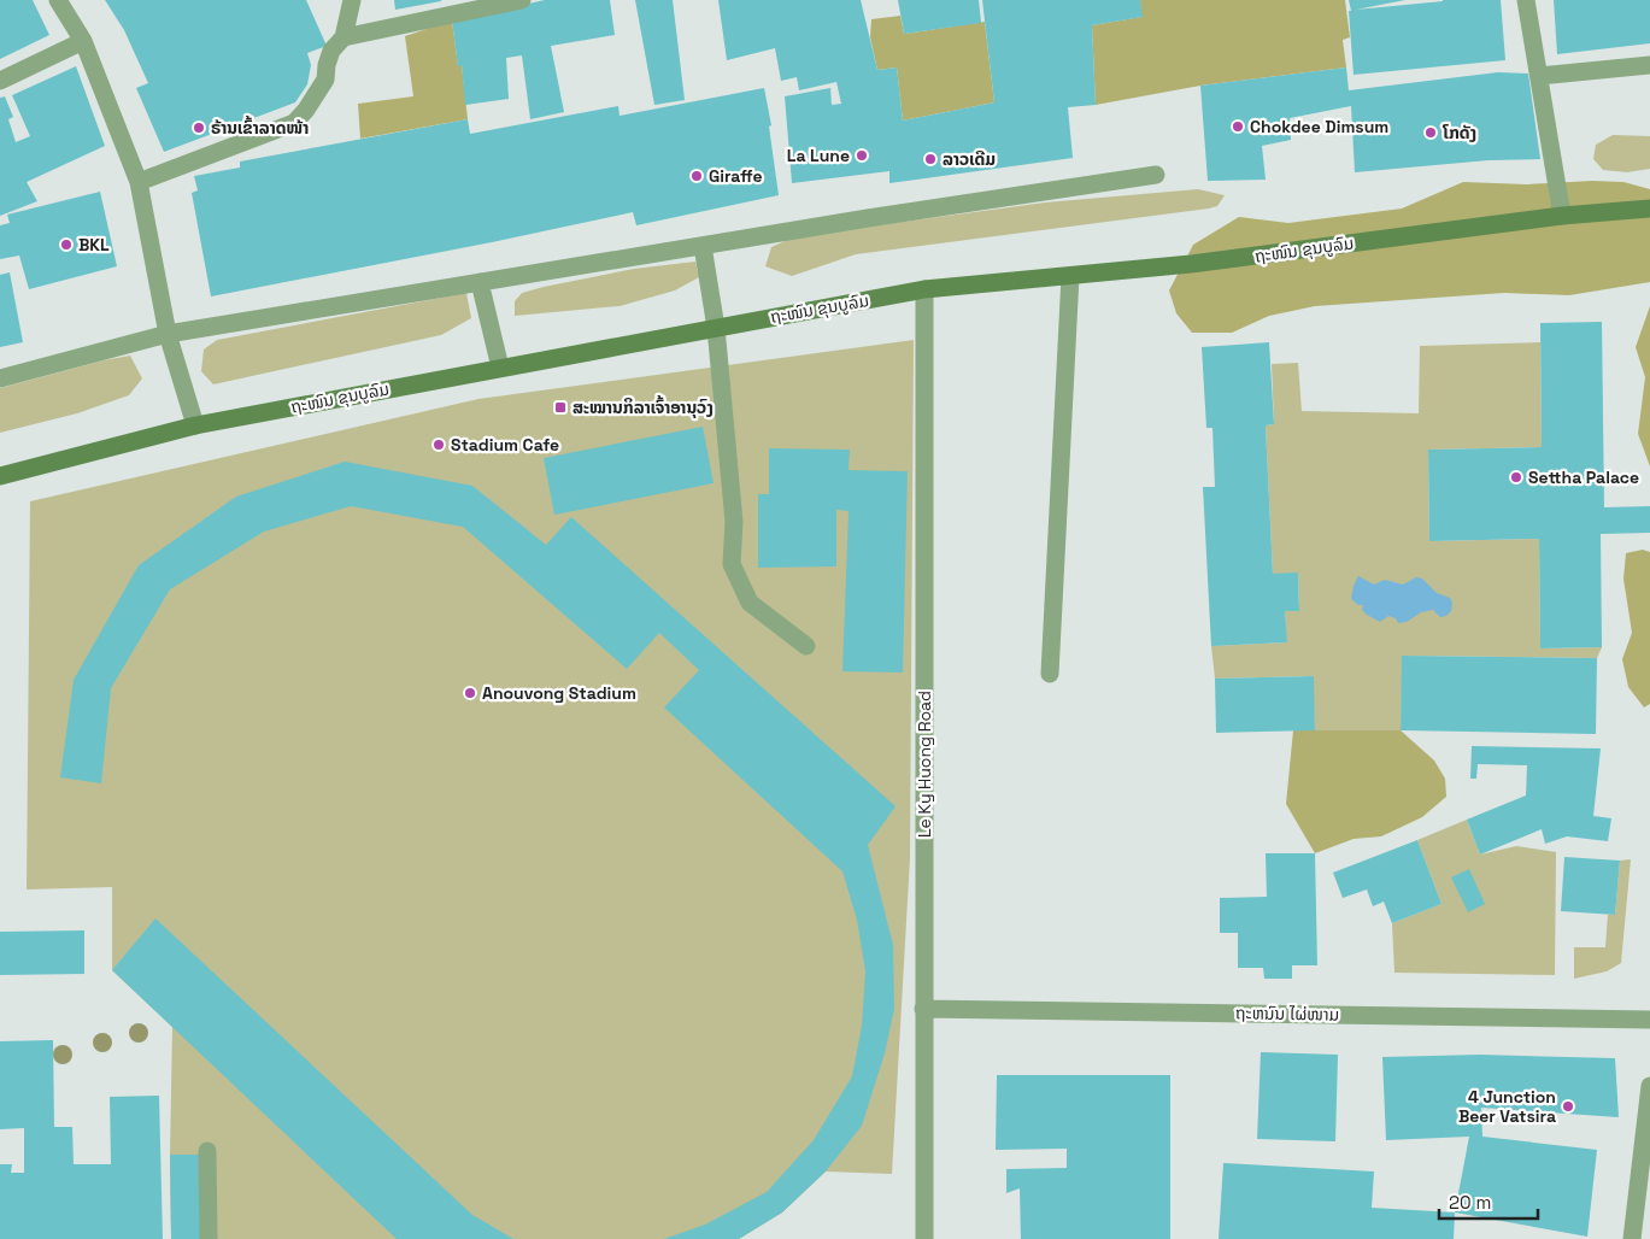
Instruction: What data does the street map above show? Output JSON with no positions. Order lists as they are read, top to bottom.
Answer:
{
  "streets": {
    "street": ["ຖະໜົນ ຂຸນບູລົມ", "Le Ky Huong Road", "ຖະຫນົນ ໄຜ່ໜາມ"]
  },
  "crossings": [
    ["ຖະໜົນ ຂຸນບູລົມ", "Le Ky Huong Road"],
    ["Le Ky Huong Road", "ຖະຫນົນ ໄຜ່ໜາມ"]
  ],
  "places": {
    "other": [
      "Chokdee Dimsum",
      "ຣ້ານເຂົ້າລາດໜ້າ",
      "ໂກດັງ",
      "La Lune",
      "ລາວເດີມ",
      "Giraffe",
      "BKL",
      "Stadium Cafe",
      "Settha Palace",
      "Anouvong Stadium",
      "4 Junction Beer Vatsira"
    ],
    "transit": ["ສະໝານກິລາເຈົ້າອານຸວົງ"]
  },
  "scale_bar": "20 m"
}
